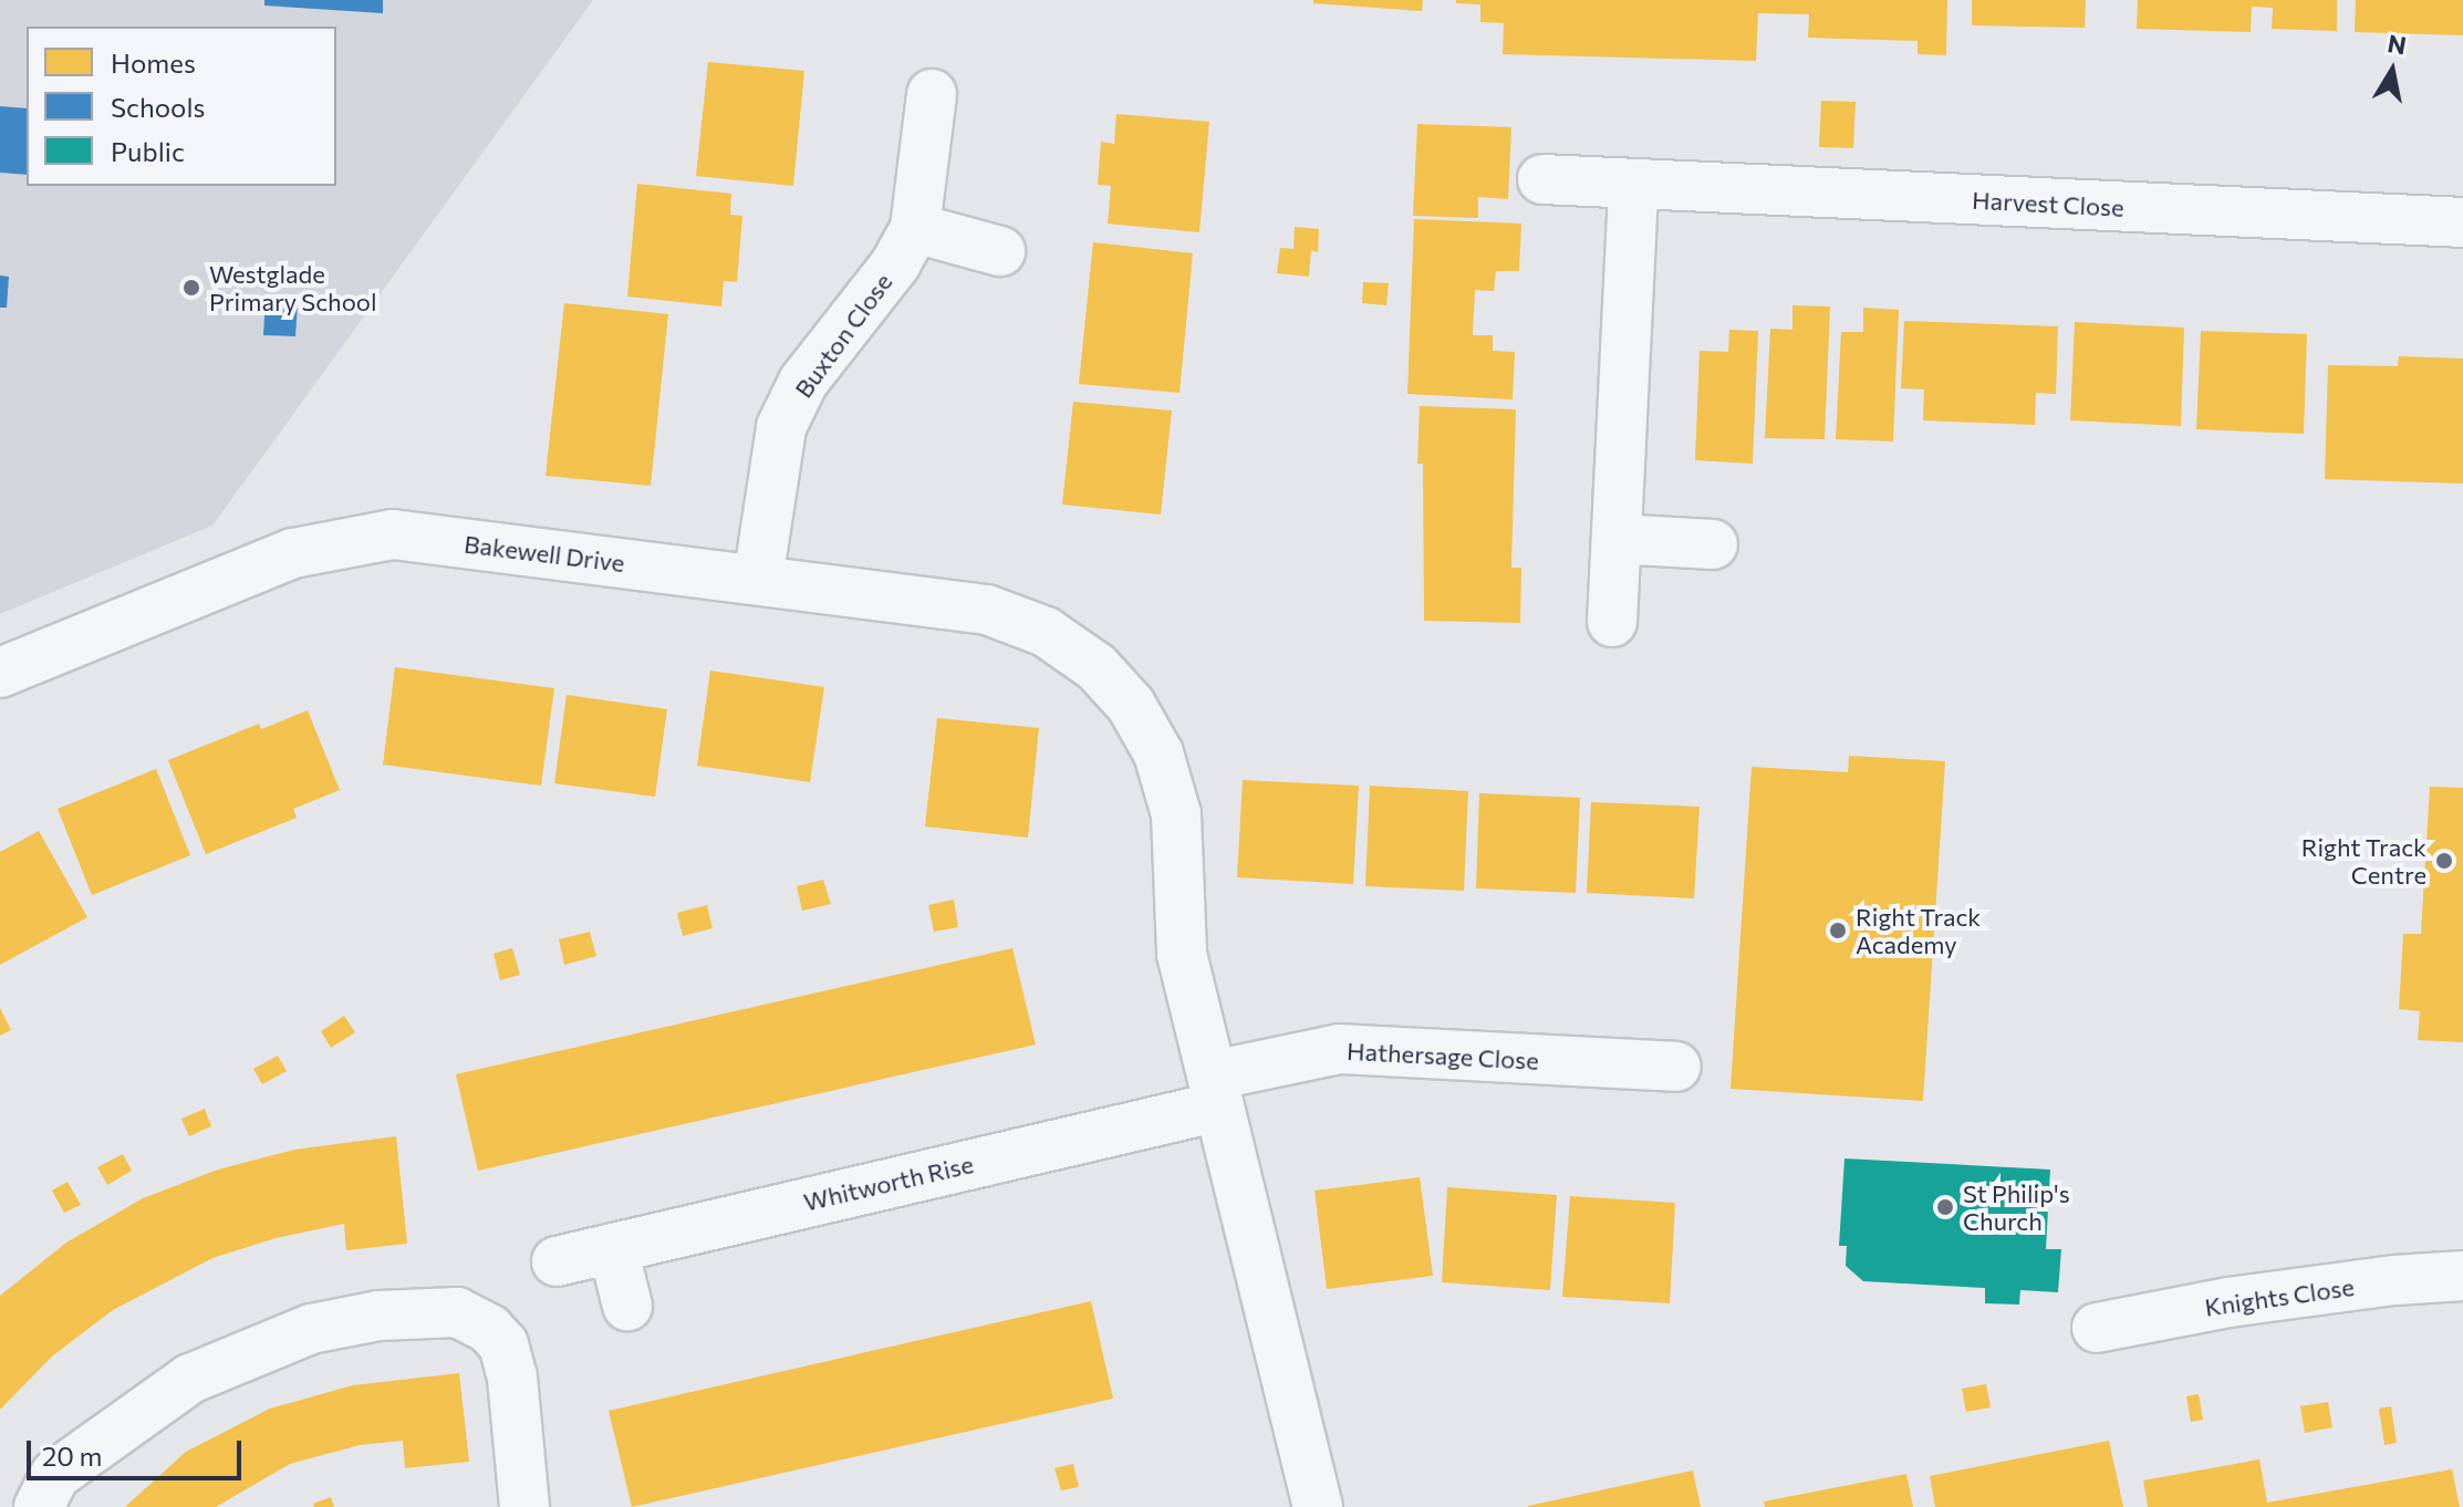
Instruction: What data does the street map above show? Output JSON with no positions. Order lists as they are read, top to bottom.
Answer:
{
  "streets": {
    "street": [
      "Harvest Close",
      "Buxton Close",
      "Bakewell Drive",
      "Hathersage Close",
      "Whitworth Rise",
      "Knights Close"
    ]
  },
  "crossings": [
    ["Buxton Close", "Bakewell Drive"],
    ["Bakewell Drive", "Hathersage Close"],
    ["Bakewell Drive", "Whitworth Rise"],
    ["Hathersage Close", "Whitworth Rise"]
  ],
  "places": [
    "Westglade Primary School",
    "Right Track Centre",
    "Right Track Academy",
    "St Philip's Church"
  ],
  "legend": ["Homes", "Schools", "Public"],
  "scale_bar": "20 m",
  "north": "top"
}
